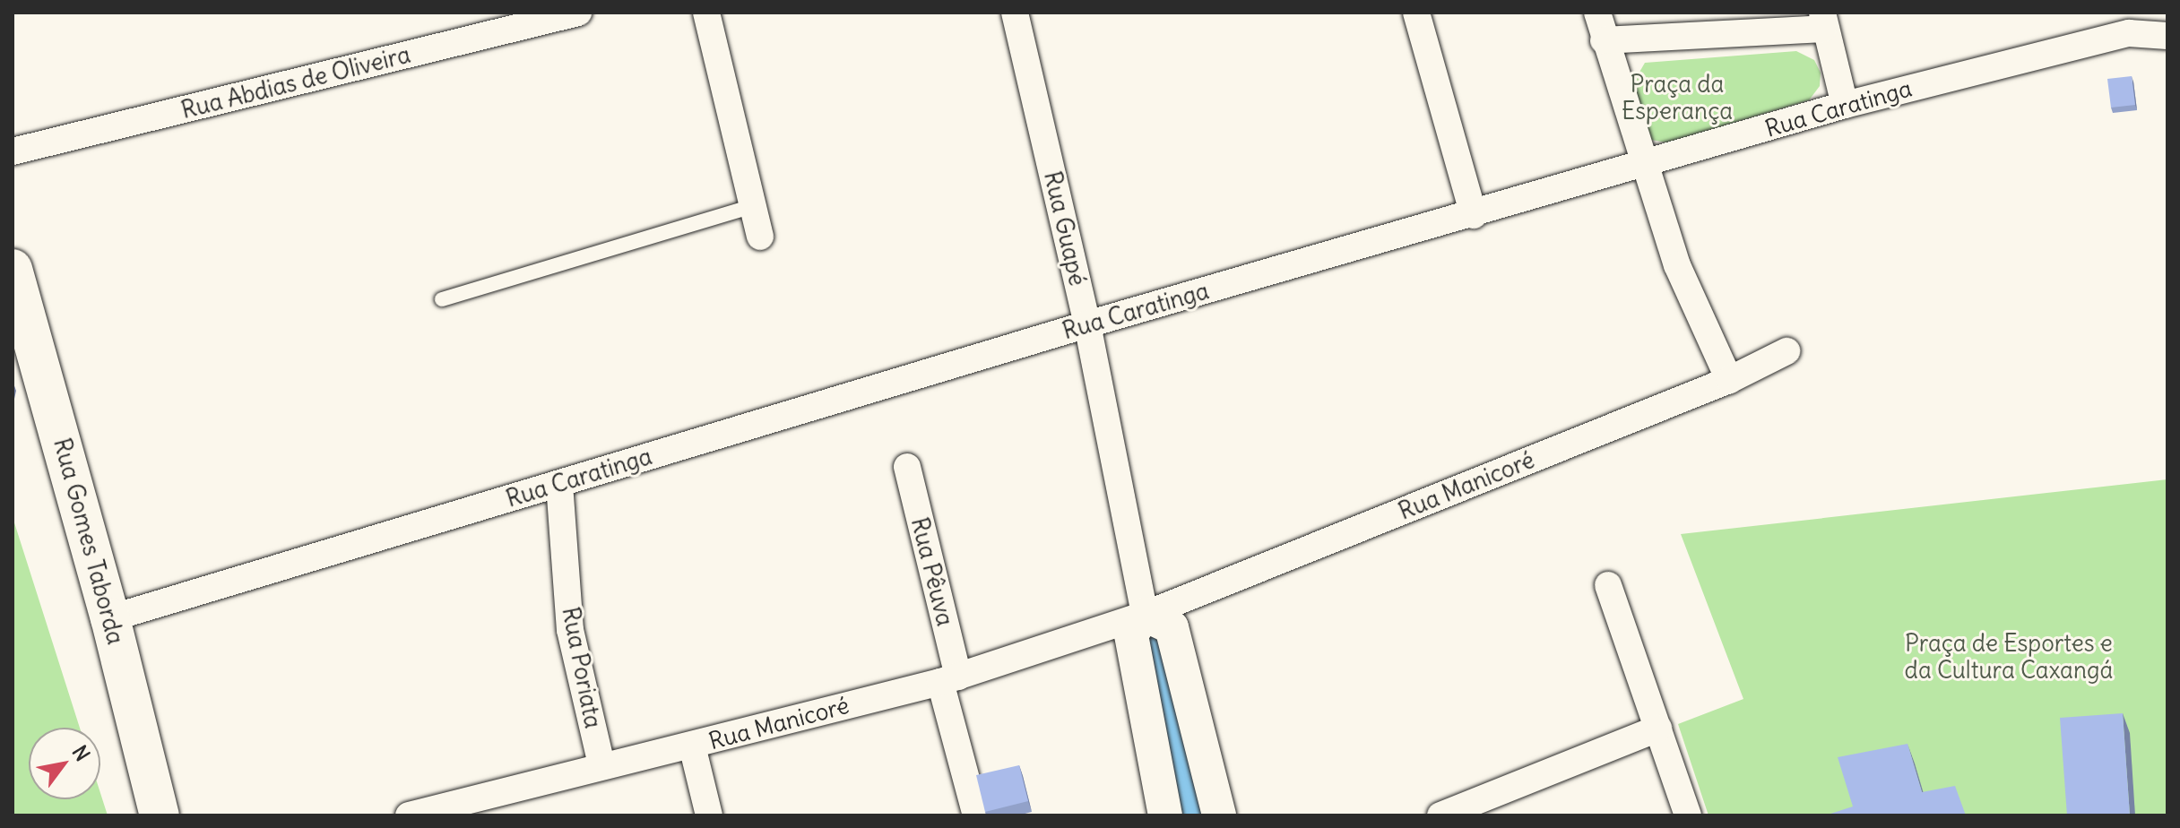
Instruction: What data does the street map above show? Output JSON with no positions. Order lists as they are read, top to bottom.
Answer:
{
  "streets": {
    "main road": ["Rua Gomes Taborda"],
    "street": [
      "Rua Abdias de Oliveira",
      "Rua Caratinga",
      "Rua Guapé",
      "Rua Manicoré",
      "Rua Pêuva",
      "Rua Poriata"
    ]
  },
  "crossings": [
    ["Rua Caratinga", "Rua Guapé"],
    ["Rua Caratinga", "Rua Gomes Taborda"],
    ["Rua Caratinga", "Rua Poriata"],
    ["Rua Guapé", "Rua Manicoré"],
    ["Rua Manicoré", "Rua Pêuva"],
    ["Rua Manicoré", "Rua Poriata"]
  ],
  "parks": ["Praça da Esperança", "Praça de Esportes e da Cultura Caxangá"],
  "north": "top right"
}
